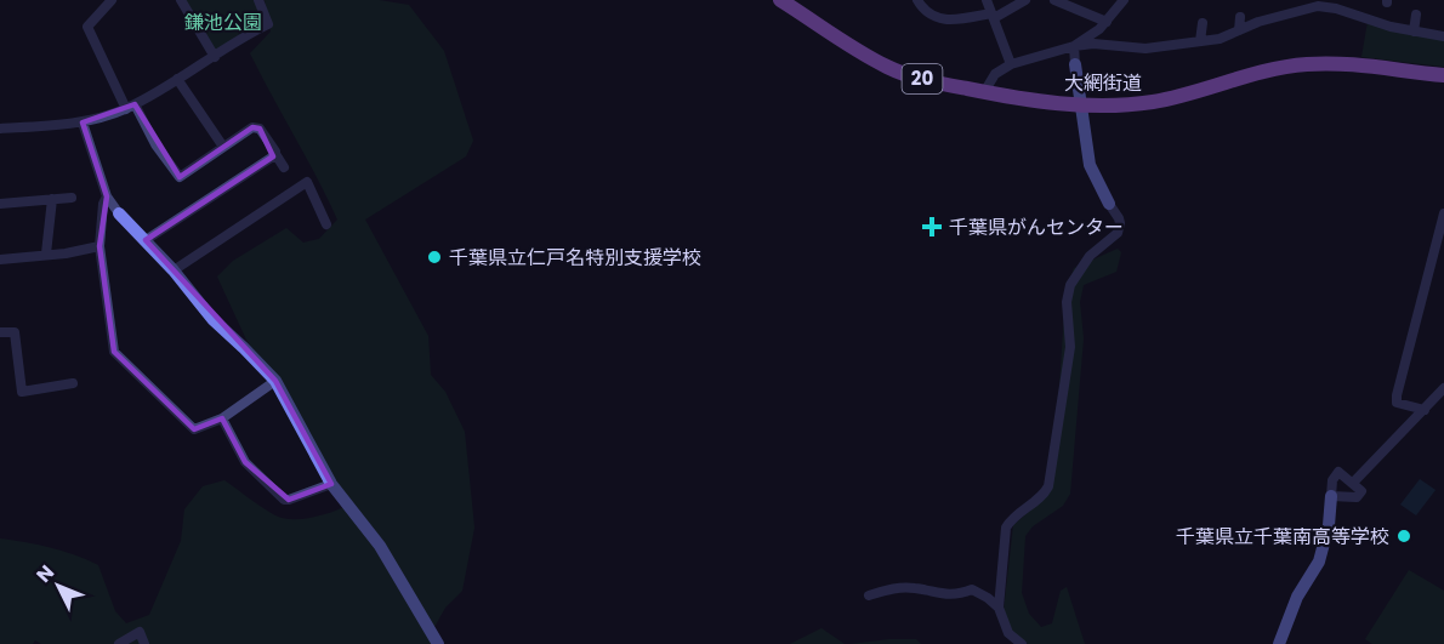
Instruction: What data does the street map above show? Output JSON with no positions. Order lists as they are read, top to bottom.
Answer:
{
  "streets": {
    "main road": ["20", "大網街道"]
  },
  "parks": ["鎌池公園"],
  "places": {
    "health": ["千葉県がんセンター"],
    "other": ["千葉県立仁戸名特別支援学校", "千葉県立千葉南高等学校"]
  },
  "north": "top left"
}
